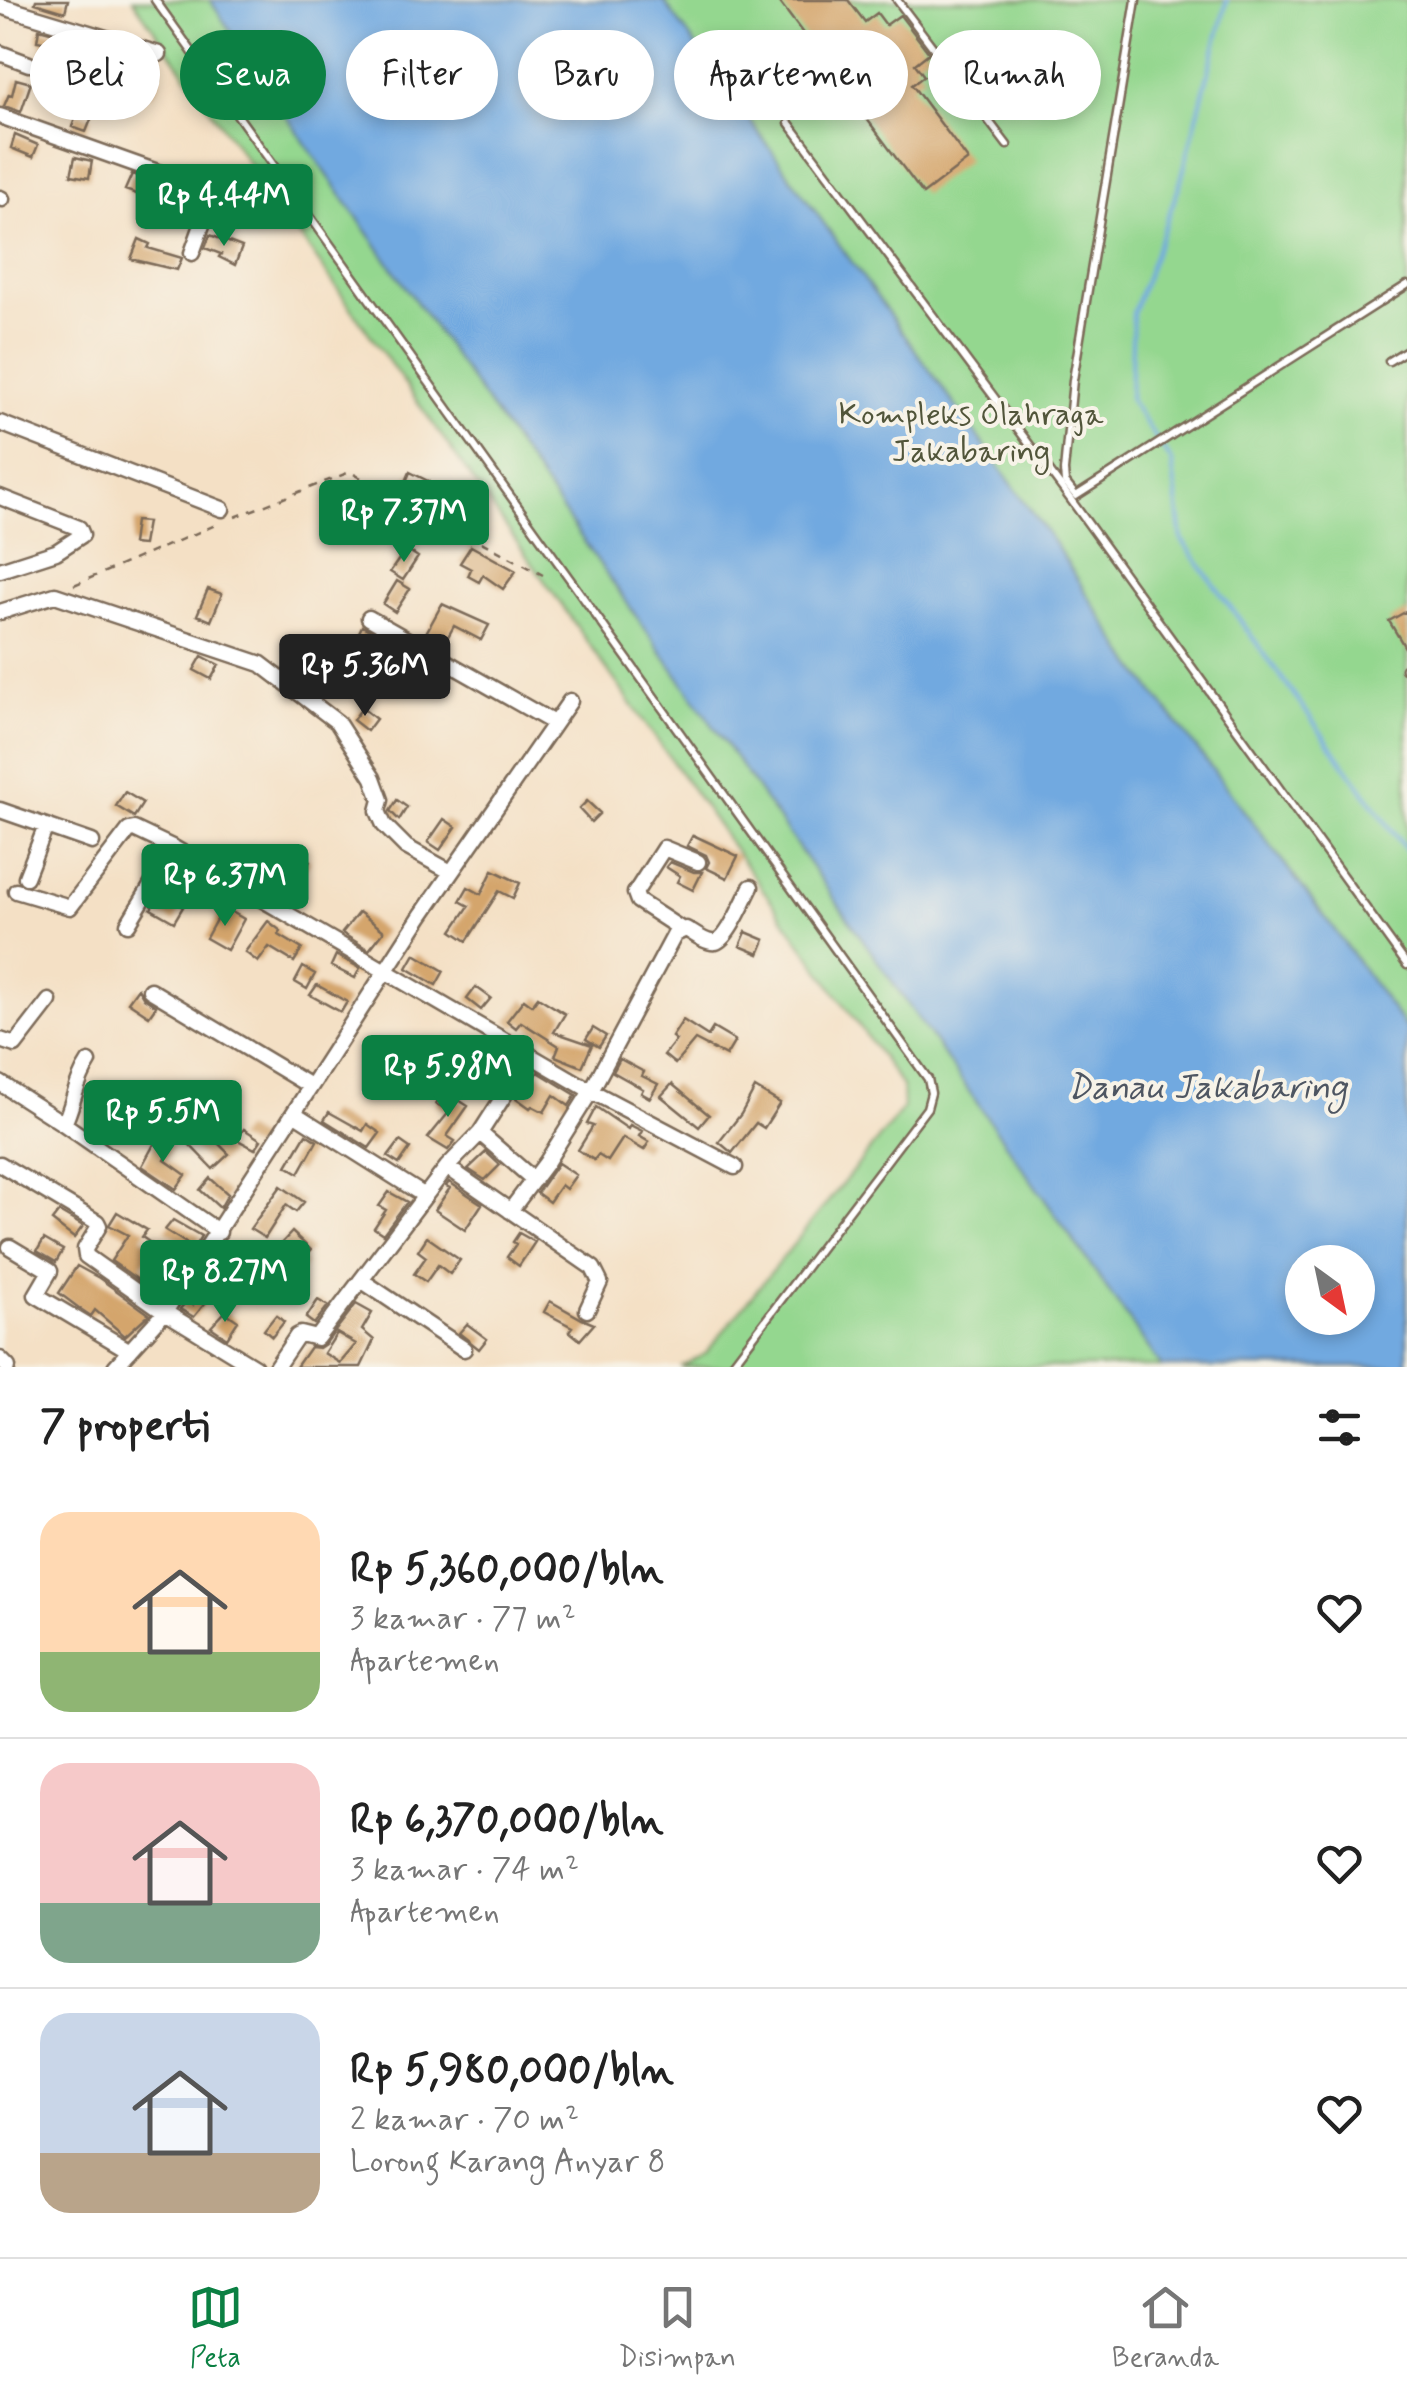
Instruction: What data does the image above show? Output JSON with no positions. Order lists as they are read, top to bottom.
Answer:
{
  "water": ["Danau Jakabaring"],
  "parks": ["Kompleks Olahraga Jakabaring"],
  "north": "bottom right",
  "page": {
    "chip": [
      "Beli",
      "Sewa",
      "Filter",
      "Baru",
      "Apartemen",
      "Rumah"
    ],
    "price": [
      "Rp 4.44M",
      "Rp 7.37M",
      "Rp 5.36M",
      "Rp 6.37M",
      "Rp 5.98M",
      "Rp 5.5M",
      "Rp 8.27M"
    ],
    "heading": "7 properti",
    "list": [
      {
        "name": "Rp 5,360,000/bln",
        "note": "3 kamar · 77 m² · Apartemen"
      },
      {
        "name": "Rp 6,370,000/bln",
        "note": "3 kamar · 74 m² · Apartemen"
      },
      {
        "name": "Rp 5,980,000/bln",
        "note": "2 kamar · 70 m² · Lorong Karang Anyar 8"
      }
    ],
    "tabs": ["Peta", "Disimpan", "Beranda"]
  }
}
